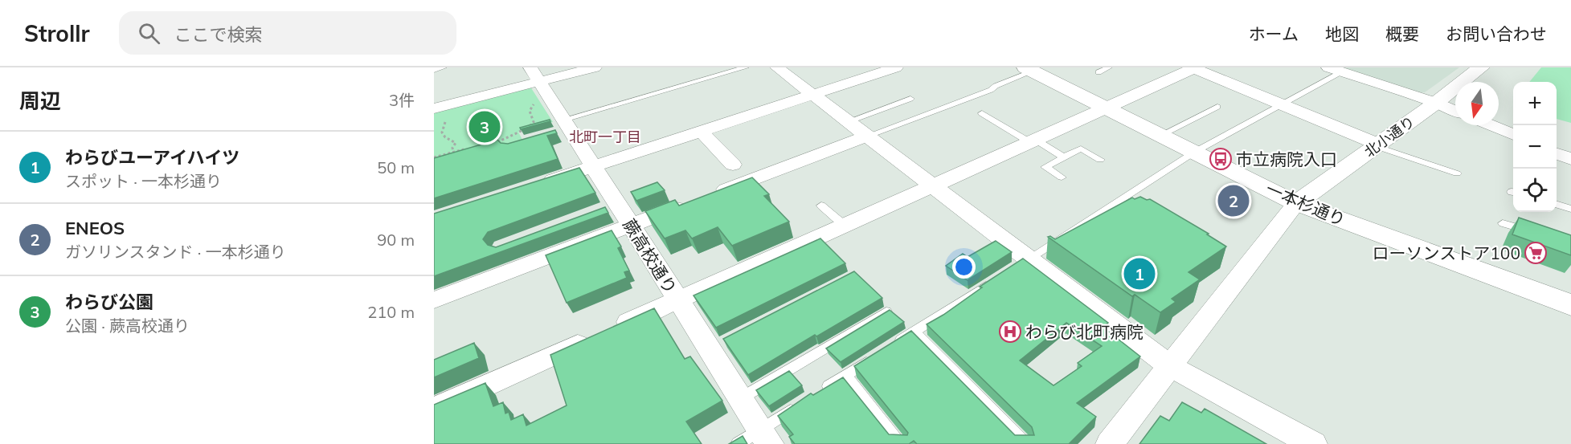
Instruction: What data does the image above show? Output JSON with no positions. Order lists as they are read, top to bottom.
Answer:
{
  "streets": {
    "street": ["北小通り", "一本杉通り", "蕨高校通り"]
  },
  "crossings": [
    ["北小通り", "一本杉通り"]
  ],
  "districts": ["北町一丁目"],
  "places": {
    "bus stop": ["市立病院入口"],
    "supermarket": ["ローソンストア100"],
    "hospital": ["わらび北町病院"]
  },
  "north": "bottom",
  "page": {
    "header": "Strollr",
    "search": "ここで検索",
    "nav": [
      "ホーム",
      "地図",
      "概要",
      "お問い合わせ"
    ],
    "heading": ["周辺", "3件"],
    "map_buttons": ["+", "−"],
    "pins": ["3", "2", "1"],
    "list": [
      {
        "mark": "1",
        "name": "わらびユーアイハイツ",
        "note": "スポット · 一本杉通り",
        "value": "50 m"
      },
      {
        "mark": "2",
        "name": "ENEOS",
        "note": "ガソリンスタンド · 一本杉通り",
        "value": "90 m"
      },
      {
        "mark": "3",
        "name": "わらび公園",
        "note": "公園 · 蕨高校通り",
        "value": "210 m"
      }
    ]
  }
}
